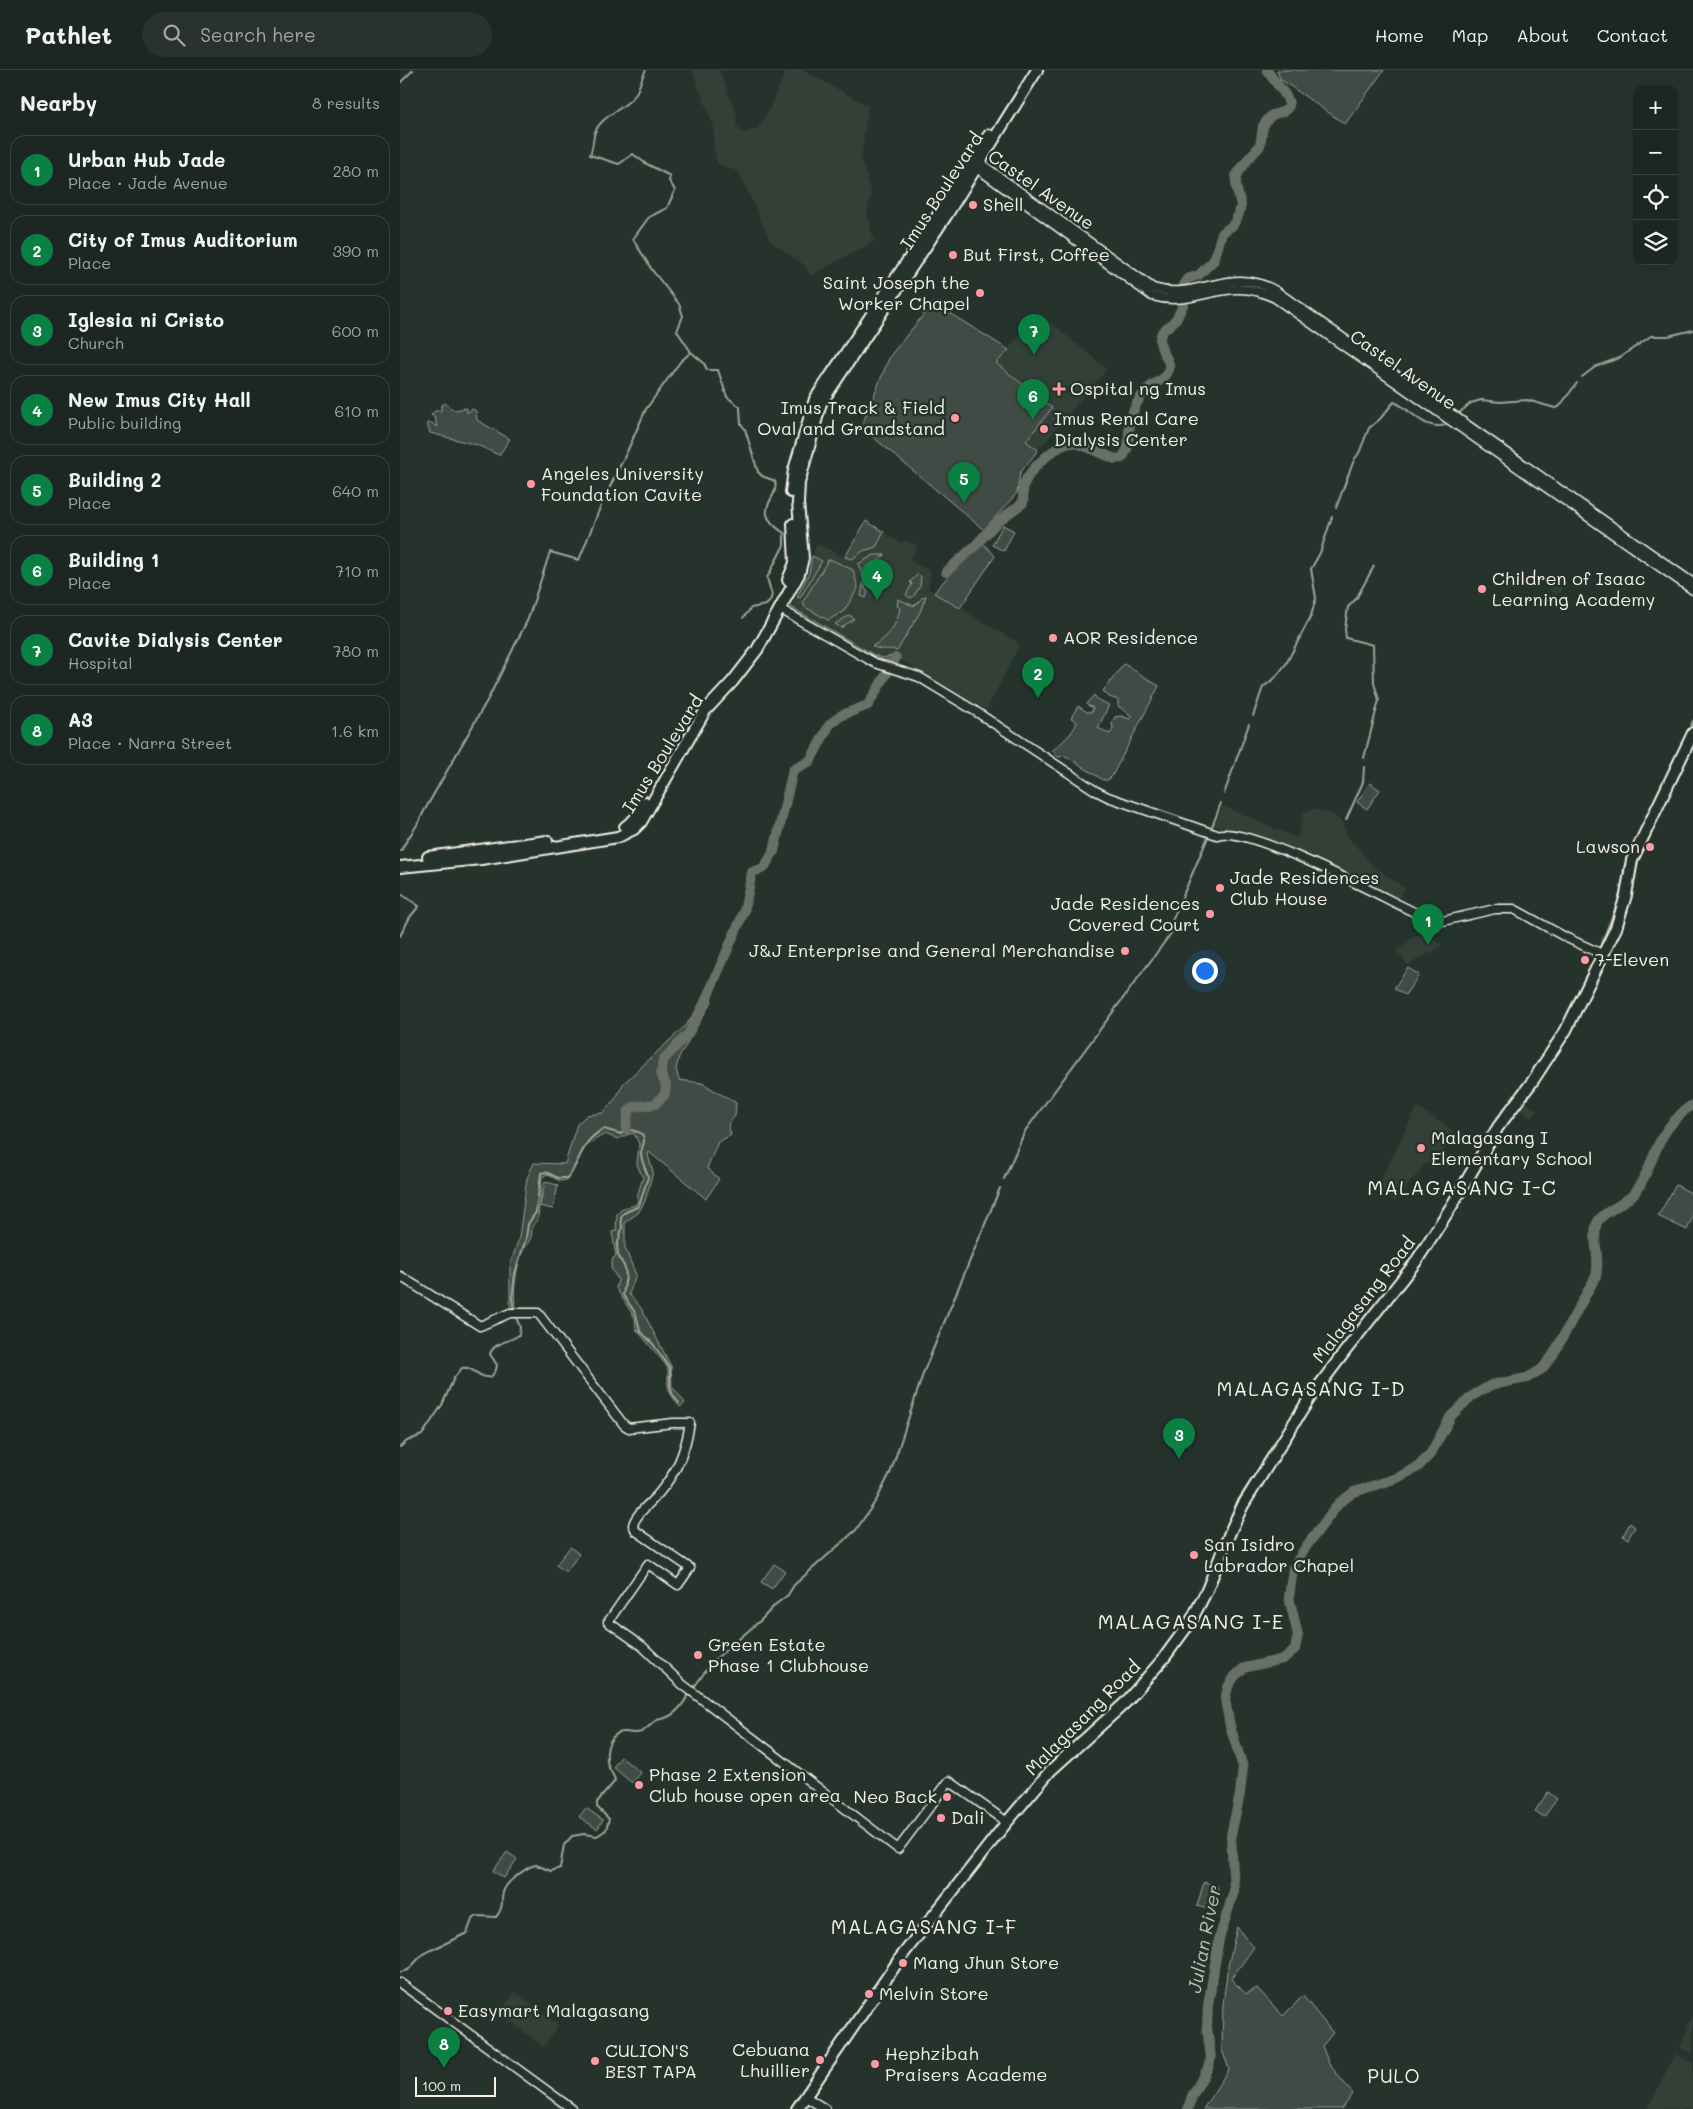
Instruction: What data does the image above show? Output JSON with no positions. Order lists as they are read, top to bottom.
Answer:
{
  "streets": {
    "main road": ["Imus Boulevard", "Malagasang Road"],
    "street": ["Castel Avenue"]
  },
  "crossings": [
    ["Castel Avenue", "Imus Boulevard"]
  ],
  "districts": [
    "MALAGASANG I-C",
    "MALAGASANG I-D",
    "MALAGASANG I-E",
    "MALAGASANG I-F",
    "PULO"
  ],
  "water": ["Julian River"],
  "places": {
    "other": [
      "Shell",
      "But First, Coffee",
      "Saint Joseph the Worker Chapel",
      "Imus Track & Field Oval and Grandstand",
      "Imus Renal Care Dialysis Center",
      "Angeles University Foundation Cavite",
      "Children of Isaac Learning Academy",
      "AOR Residence",
      "Lawson",
      "Jade Residences Club House",
      "Jade Residences Covered Court",
      "J&J Enterprise and General Merchandise",
      "7-Eleven",
      "Malagasang I Elementary School",
      "San Isidro Labrador Chapel",
      "Green Estate Phase 1 Clubhouse",
      "Phase 2 Extension Club house open area",
      "Neo Back",
      "Dali",
      "Mang Jhun Store",
      "Melvin Store",
      "Easymart Malagasang",
      "Cebuana Lhuillier",
      "CULION'S BEST TAPA",
      "Hephzibah Praisers Academe"
    ],
    "health": ["Ospital ng Imus"]
  },
  "scale_bar": "100 m",
  "page": {
    "header": "Pathlet",
    "search": "Search here",
    "nav": [
      "Home",
      "Map",
      "About",
      "Contact"
    ],
    "heading": ["Nearby", "8 results"],
    "map_buttons": ["+", "−"],
    "list": [
      {
        "mark": "1",
        "name": "Urban Hub Jade",
        "note": "Place · Jade Avenue",
        "value": "280 m"
      },
      {
        "mark": "2",
        "name": "City of Imus Auditorium",
        "note": "Place",
        "value": "390 m"
      },
      {
        "mark": "3",
        "name": "Iglesia ni Cristo",
        "note": "Church",
        "value": "600 m"
      },
      {
        "mark": "4",
        "name": "New Imus City Hall",
        "note": "Public building",
        "value": "610 m"
      },
      {
        "mark": "5",
        "name": "Building 2",
        "note": "Place",
        "value": "640 m"
      },
      {
        "mark": "6",
        "name": "Building 1",
        "note": "Place",
        "value": "710 m"
      },
      {
        "mark": "7",
        "name": "Cavite Dialysis Center",
        "note": "Hospital",
        "value": "780 m"
      },
      {
        "mark": "8",
        "name": "A3",
        "note": "Place · Narra Street",
        "value": "1.6 km"
      }
    ],
    "pins": [
      "7",
      "6",
      "5",
      "4",
      "2",
      "1",
      "3",
      "8"
    ],
    "scale": "100 m"
  }
}
